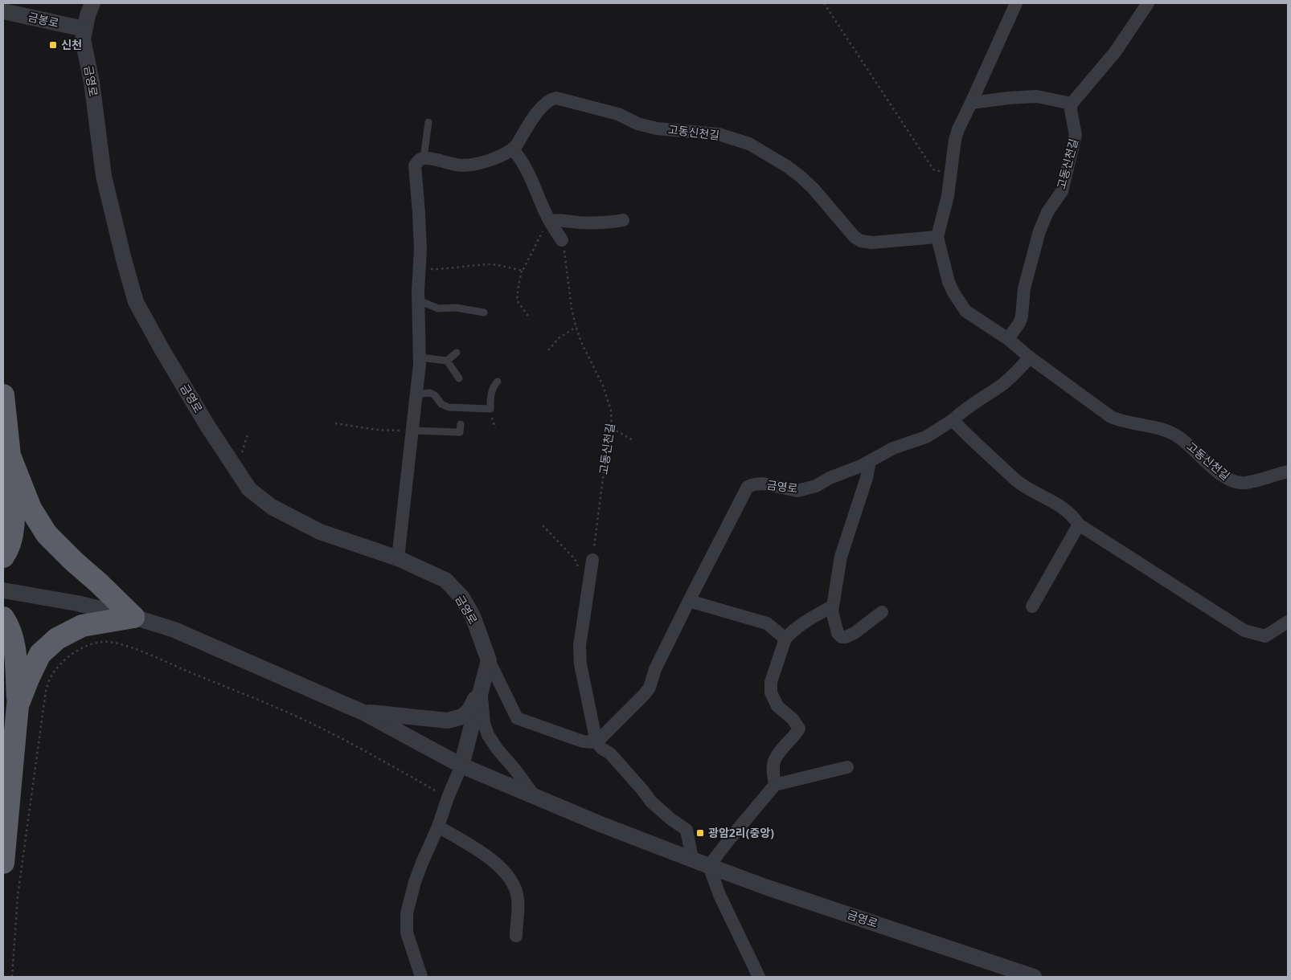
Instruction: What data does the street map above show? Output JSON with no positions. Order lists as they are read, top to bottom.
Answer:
{
  "streets": {
    "street": ["금봉로", "금영로", "고동신천길"]
  },
  "crossings": [
    ["금봉로", "금영로"]
  ],
  "places": {
    "transit": ["신천", "광암2리(중앙)"]
  }
}
